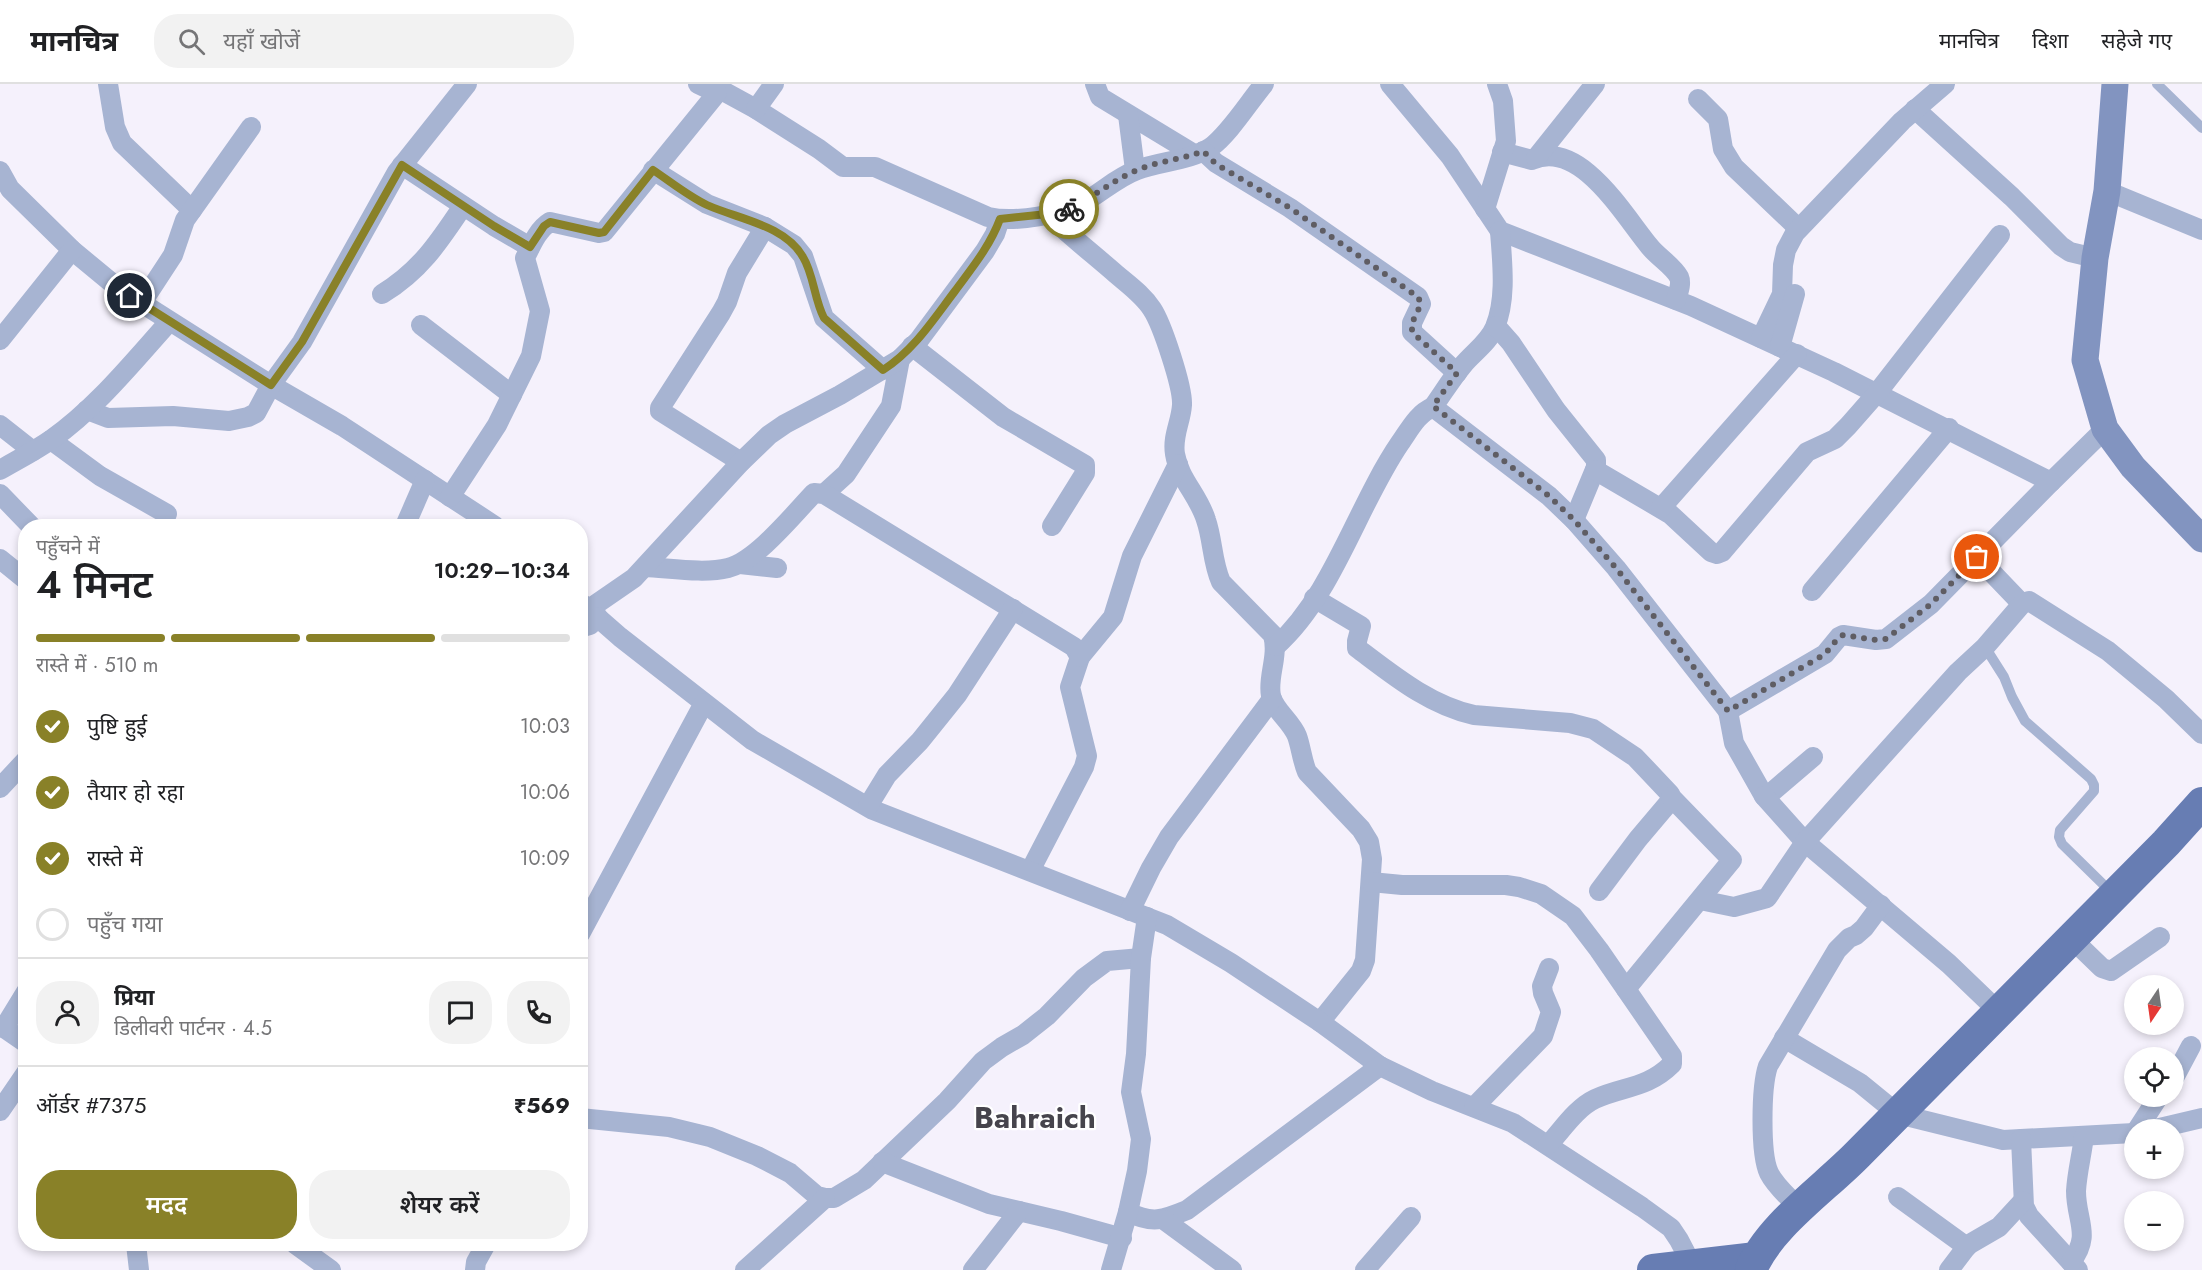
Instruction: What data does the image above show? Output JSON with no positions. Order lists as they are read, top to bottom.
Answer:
{
  "districts": ["Bahraich"],
  "north": "bottom",
  "page": {
    "header": "मानचित्र",
    "search": "यहाँ खोजें",
    "nav": ["मानचित्र", "दिशा", "सहेजे गए"],
    "heading": ["4 मिनट", "पहुँचने में", "10:29–10:34"],
    "panel": [
      "प्रिया",
      "डिलीवरी पार्टनर · 4.5",
      "ऑर्डर #7375",
      "₹569"
    ],
    "bar": "रास्ते में · 510 m",
    "list": [
      ["पुष्टि हुई", "10:03"],
      ["तैयार हो रहा", "10:06"],
      ["रास्ते में", "10:09"],
      "पहुँच गया"
    ],
    "map_buttons": ["+", "−"],
    "buttons": ["मदद", "शेयर करें"]
  }
}
